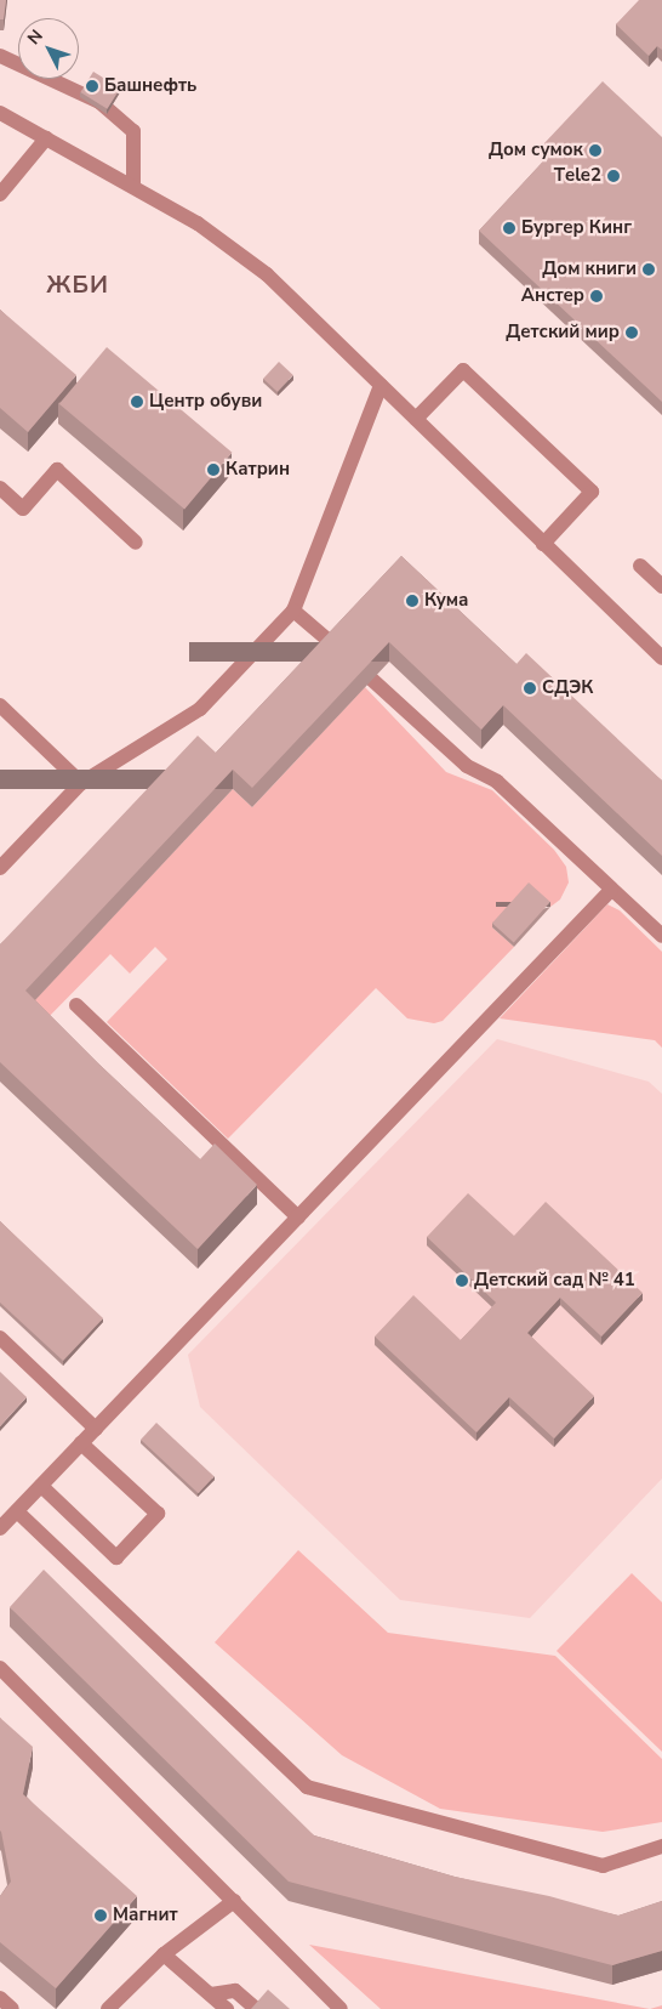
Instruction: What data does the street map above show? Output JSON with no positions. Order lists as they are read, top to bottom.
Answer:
{
  "districts": ["ЖБИ"],
  "places": [
    "Башнефть",
    "Дом сумок",
    "Тele2",
    "Бургер Кинг",
    "Дом книги",
    "Анстер",
    "Детский мир",
    "Центр обуви",
    "Катрин",
    "Кума",
    "СДЭК",
    "Детский сад № 41",
    "Магнит"
  ],
  "north": "top left"
}
